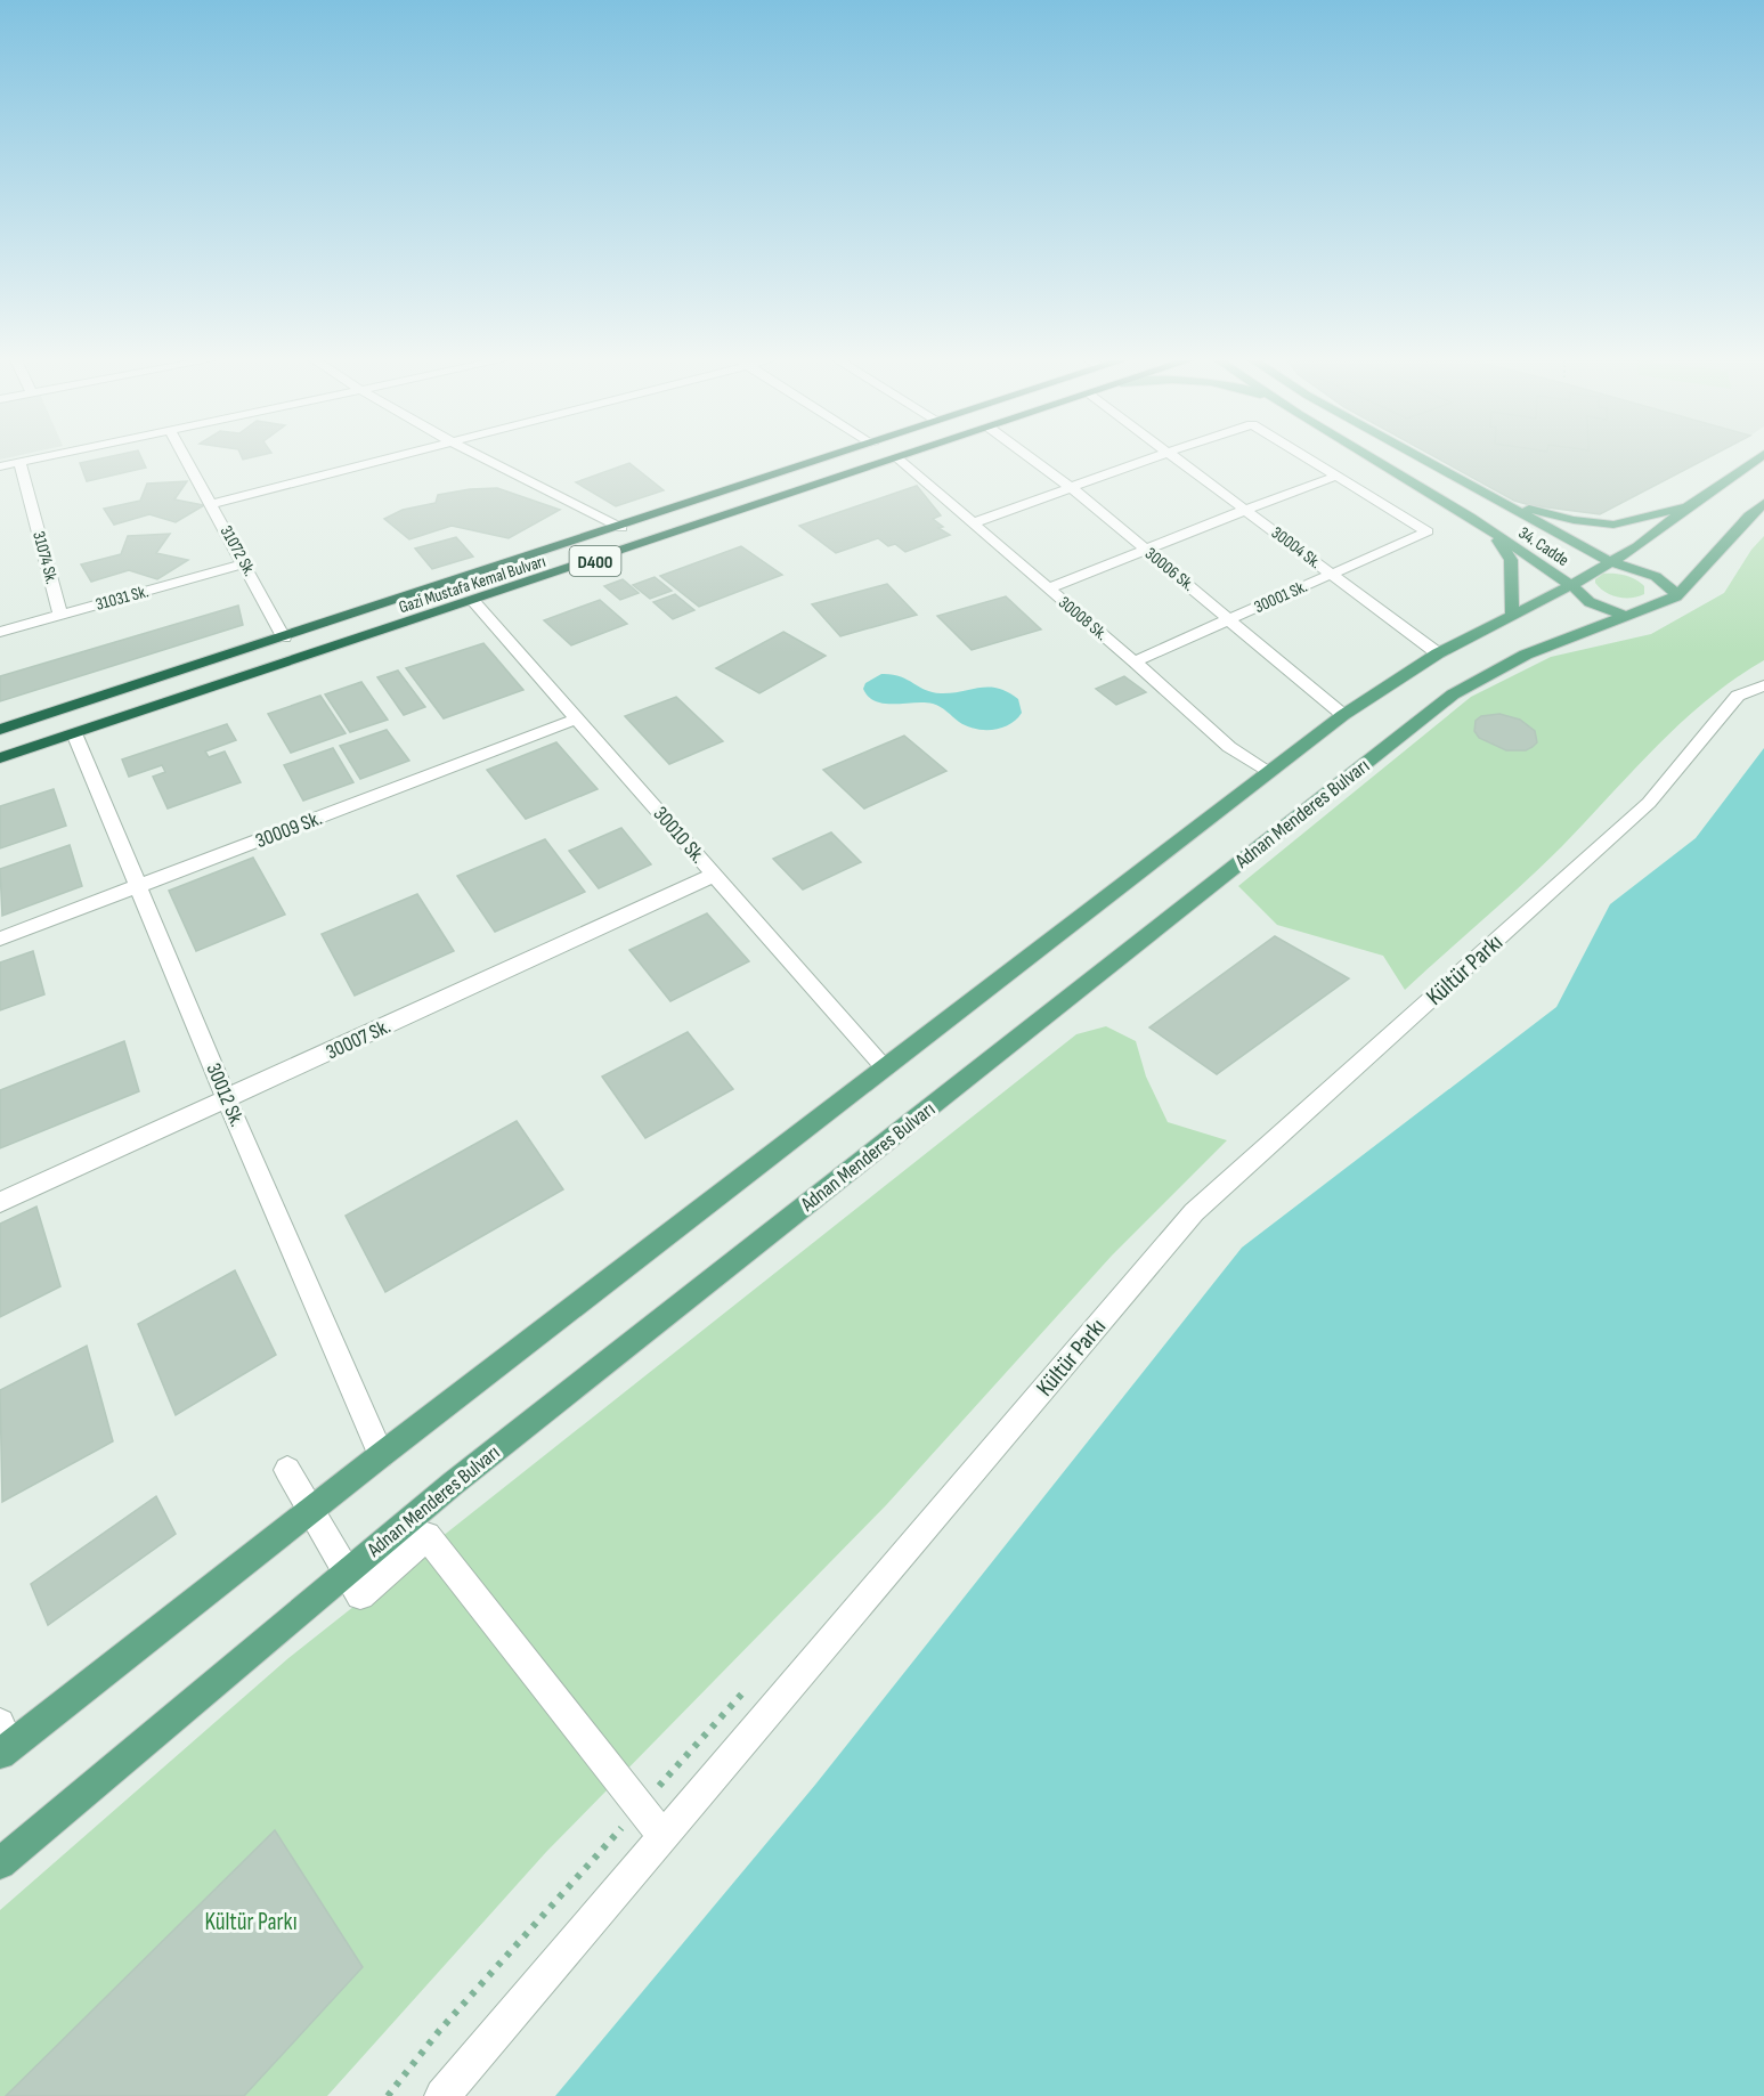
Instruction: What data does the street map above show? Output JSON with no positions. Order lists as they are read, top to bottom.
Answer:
{
  "streets": {
    "highway": ["D400", "Gazi Mustafa Kemal Bulvarı"],
    "main road": ["34. Cadde", "Adnan Menderes Bulvarı"],
    "street": [
      "30004 Sk.",
      "31072 Sk.",
      "31074 Sk.",
      "30006 Sk.",
      "30001 Sk.",
      "31031 Sk.",
      "30008 Sk.",
      "30009 Sk.",
      "30010 Sk.",
      "Kültür Parkı",
      "30007 Sk.",
      "30012 Sk."
    ]
  },
  "crossings": [
    ["34. Cadde", "Adnan Menderes Bulvarı"],
    ["30004 Sk.", "30001 Sk."],
    ["31072 Sk.", "Gazi Mustafa Kemal Bulvarı"],
    ["31072 Sk.", "31031 Sk."],
    ["31074 Sk.", "31031 Sk."],
    ["30006 Sk.", "30001 Sk."],
    ["Gazi Mustafa Kemal Bulvarı", "30008 Sk."],
    ["Gazi Mustafa Kemal Bulvarı", "30010 Sk."],
    ["Gazi Mustafa Kemal Bulvarı", "30012 Sk."],
    ["30001 Sk.", "30008 Sk."],
    ["30009 Sk.", "30010 Sk."],
    ["30009 Sk.", "30012 Sk."],
    ["30010 Sk.", "30007 Sk."],
    ["30007 Sk.", "30012 Sk."]
  ],
  "parks": ["Kültür Parkı"]
}
